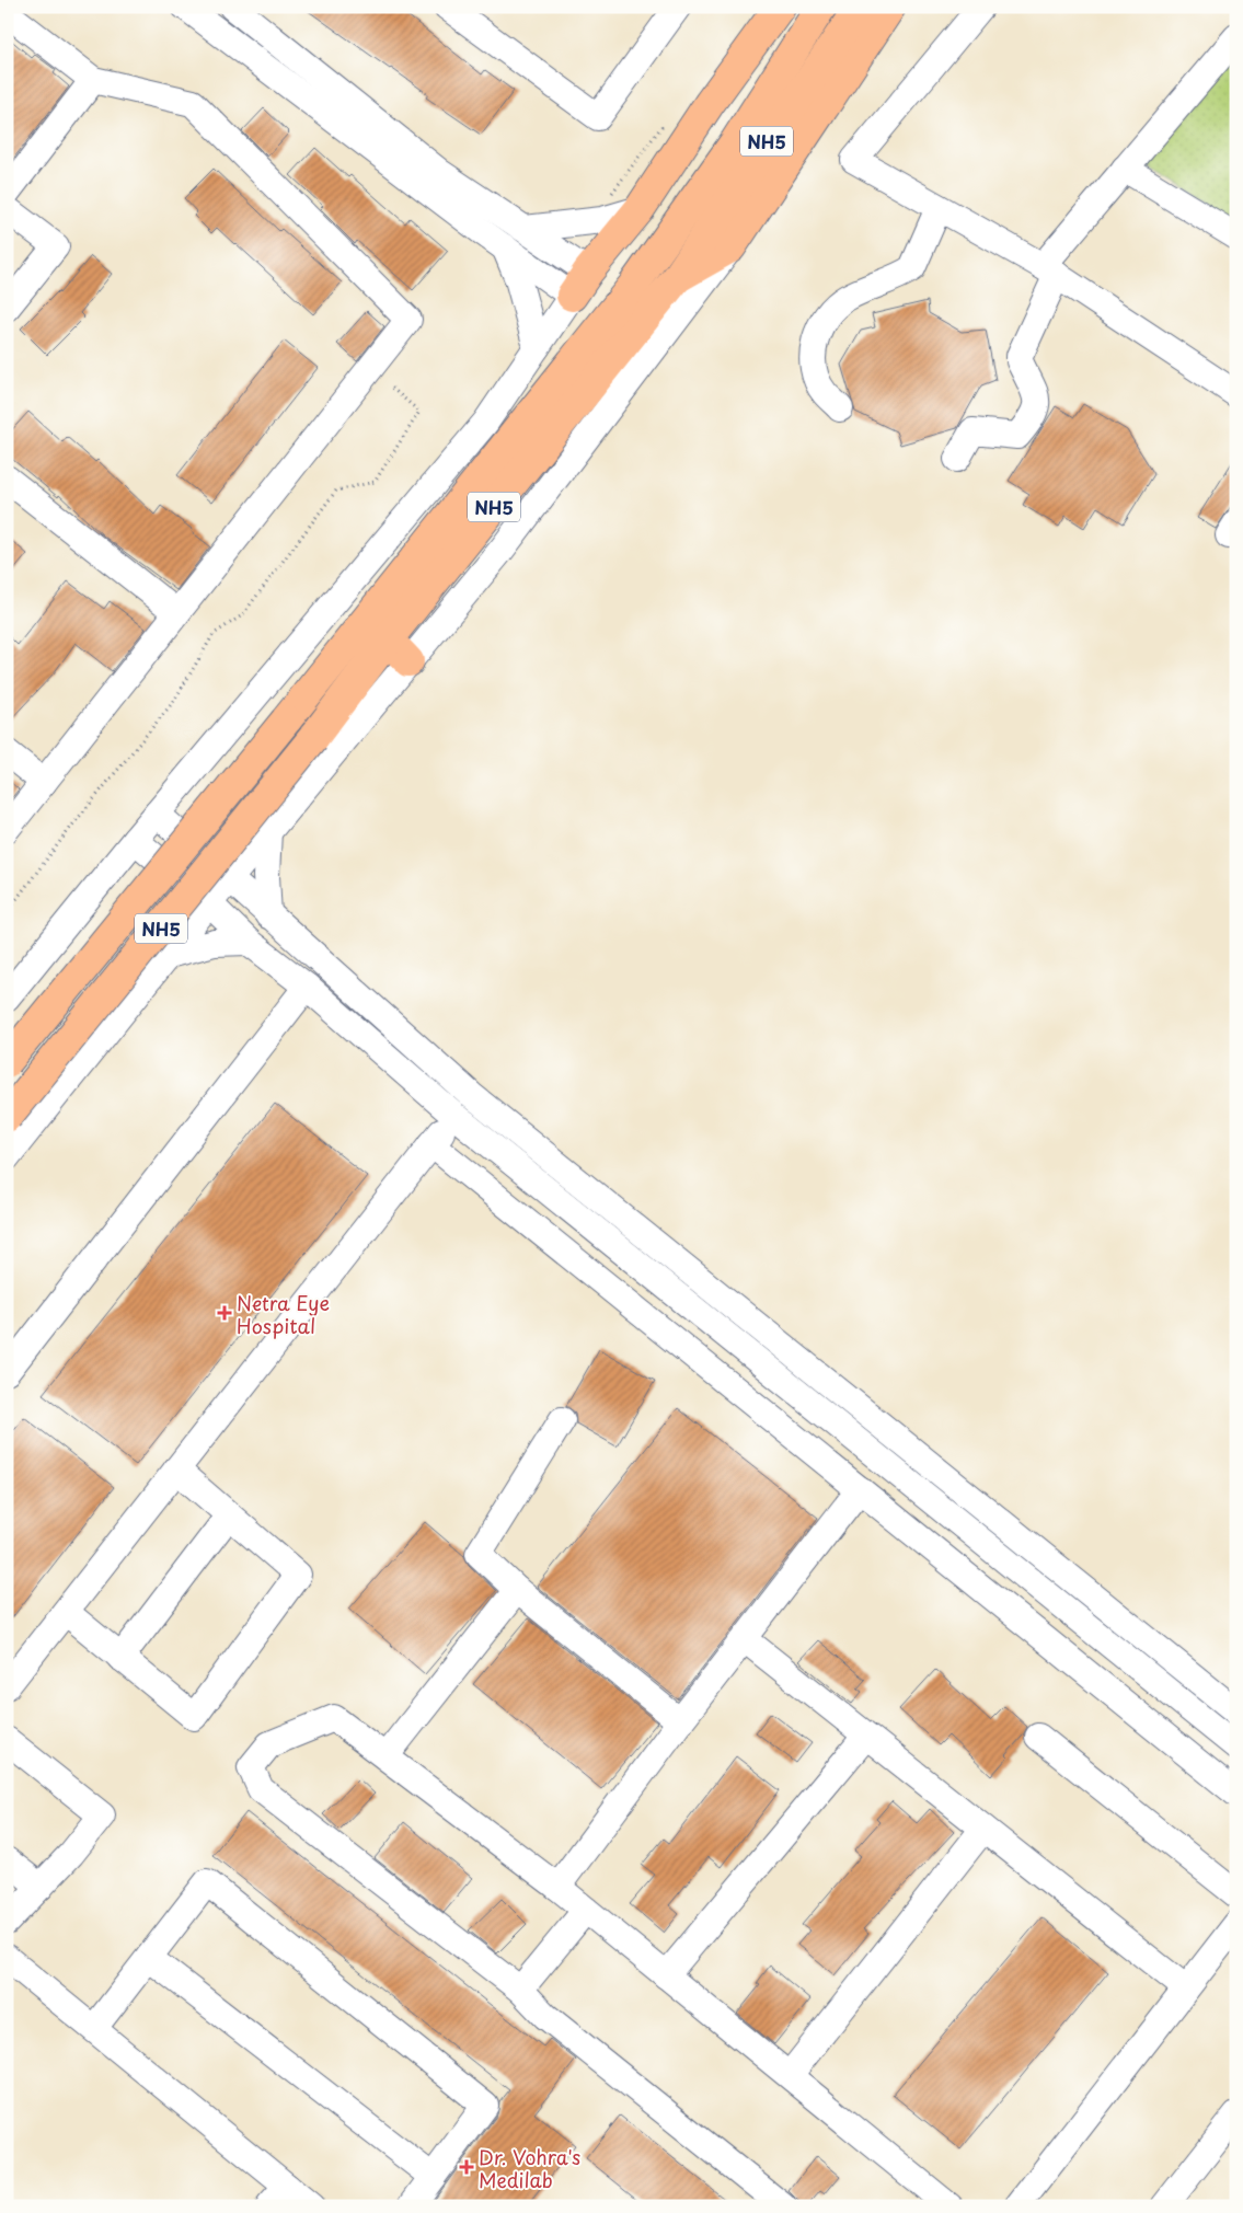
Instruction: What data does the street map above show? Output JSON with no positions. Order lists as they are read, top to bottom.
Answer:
{
  "streets": {
    "highway": ["NH5"]
  },
  "places": {
    "health": ["Netra Eye Hospital", "Dr. Vohra's Medilab"]
  }
}
